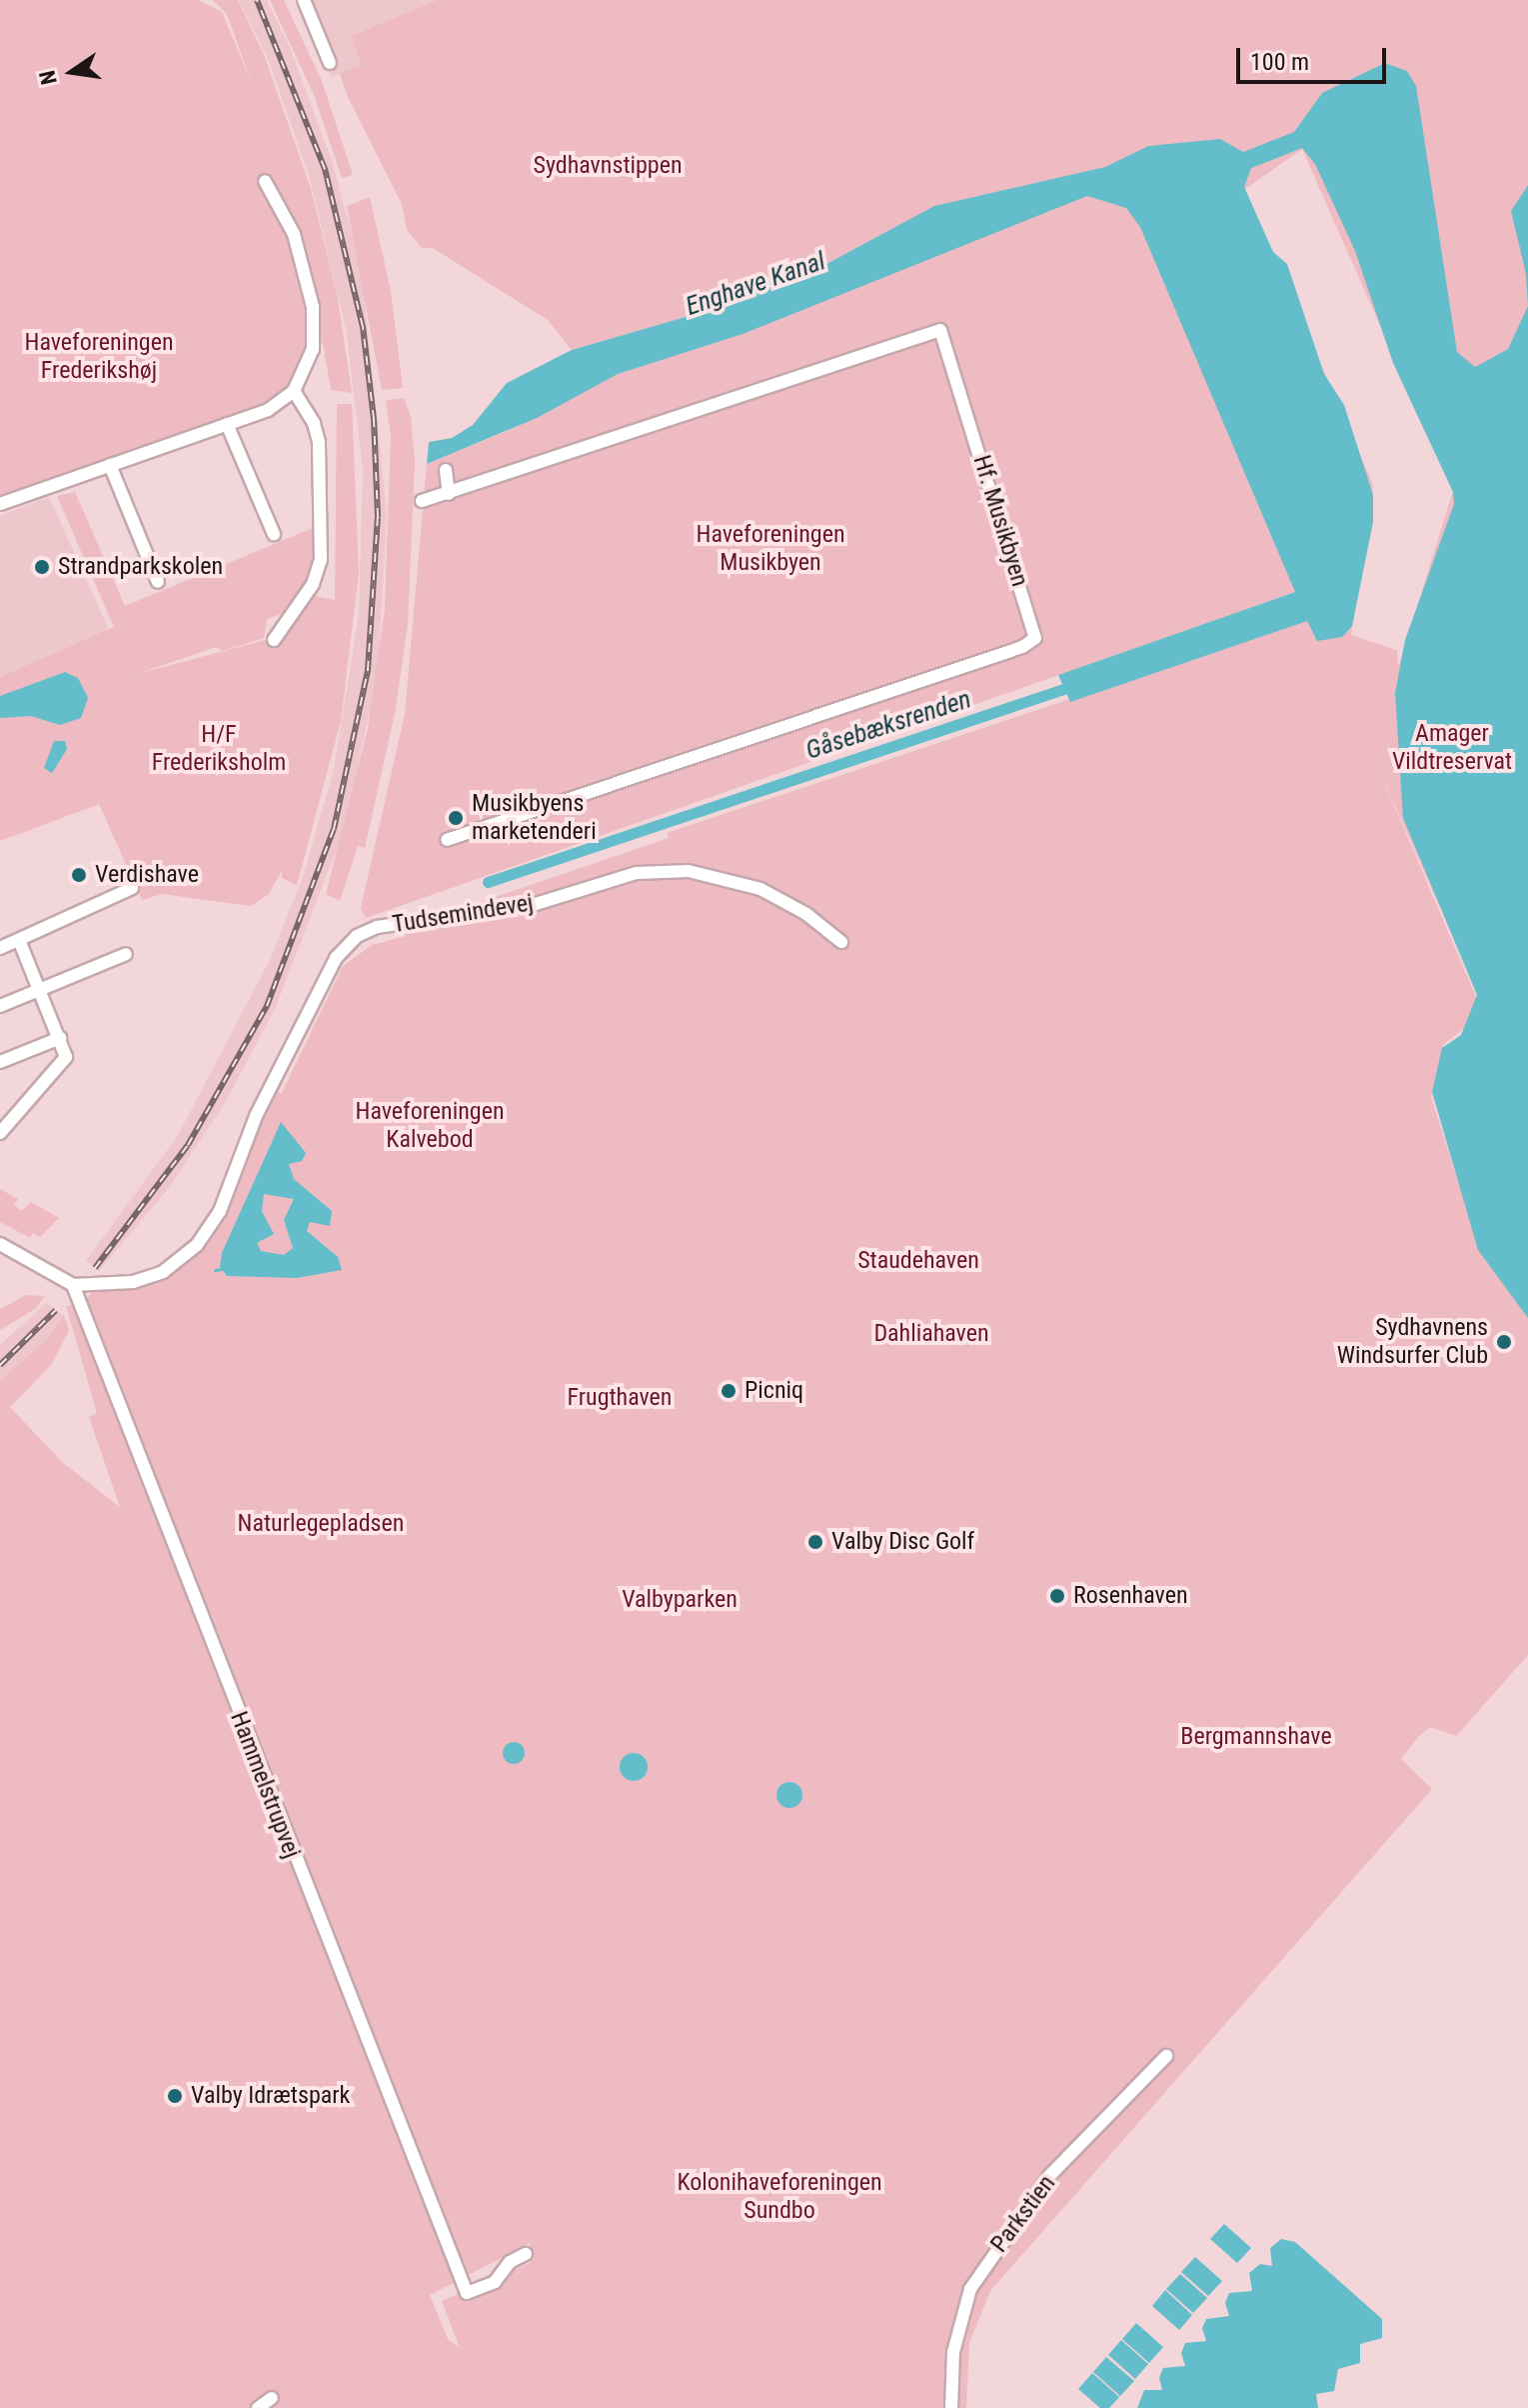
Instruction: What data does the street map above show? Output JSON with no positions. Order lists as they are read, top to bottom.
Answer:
{
  "streets": {
    "street": [
      "Hf. Musikbyen",
      "Tudsemindevej",
      "Hammelstrupvej",
      "Parkstien"
    ]
  },
  "crossings": [
    ["Tudsemindevej", "Hammelstrupvej"]
  ],
  "water": ["Enghave Kanal", "Gåsebæksrenden"],
  "parks": [
    "Sydhavnstippen",
    "Haveforeningen Frederikshøj",
    "Haveforeningen Musikbyen",
    "Amager Vildtreservat",
    "H/F Frederiksholm",
    "Haveforeningen Kalvebod",
    "Staudehaven",
    "Dahliahaven",
    "Frugthaven",
    "Naturlegepladsen",
    "Valbyparken",
    "Bergmannshave",
    "Kolonihaveforeningen Sundbo"
  ],
  "places": [
    "Strandparkskolen",
    "Musikbyens marketenderi",
    "Verdishave",
    "Sydhavnens Windsurfer Club",
    "Picniq",
    "Valby Disc Golf",
    "Rosenhaven",
    "Valby Idrætspark"
  ],
  "scale_bar": "100 m",
  "north": "left"
}
